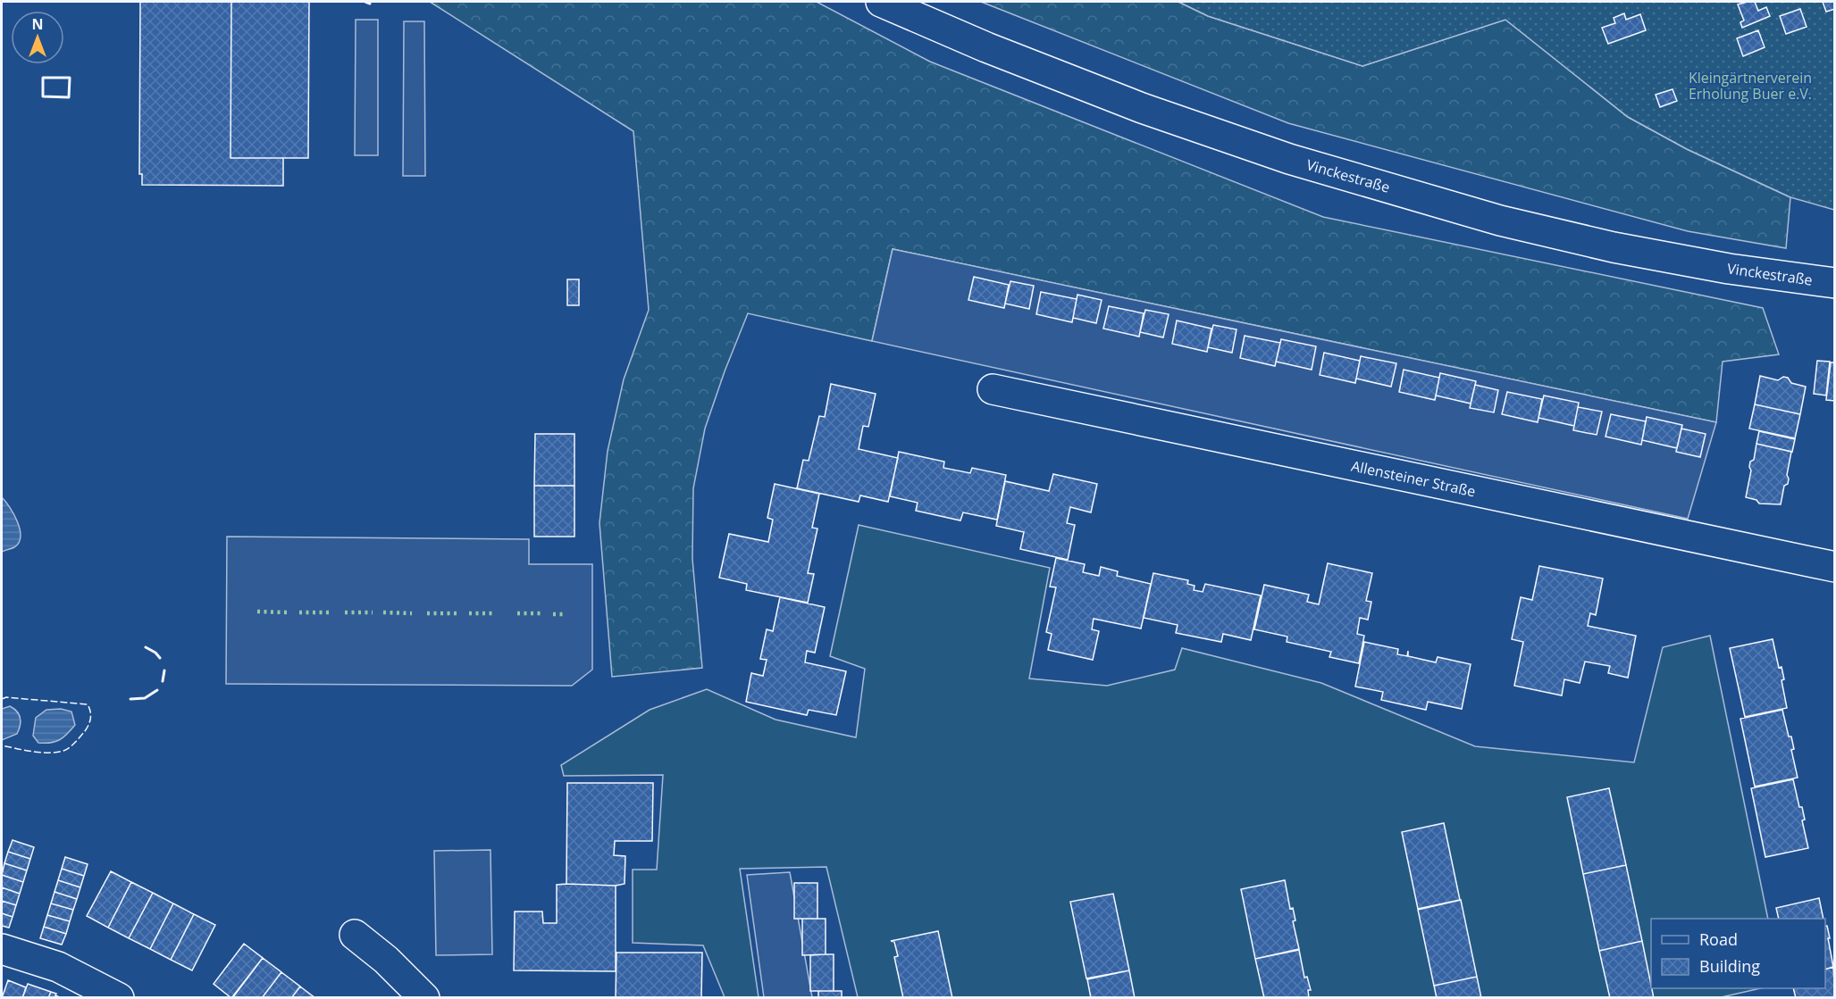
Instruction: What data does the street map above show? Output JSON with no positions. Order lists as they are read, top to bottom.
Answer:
{
  "streets": {
    "street": ["Vinckestraße", "Allensteiner Straße"]
  },
  "parks": ["Kleingärtnerverein Erholung Buer e.V."],
  "legend": ["Road", "Building"],
  "north": "top"
}
